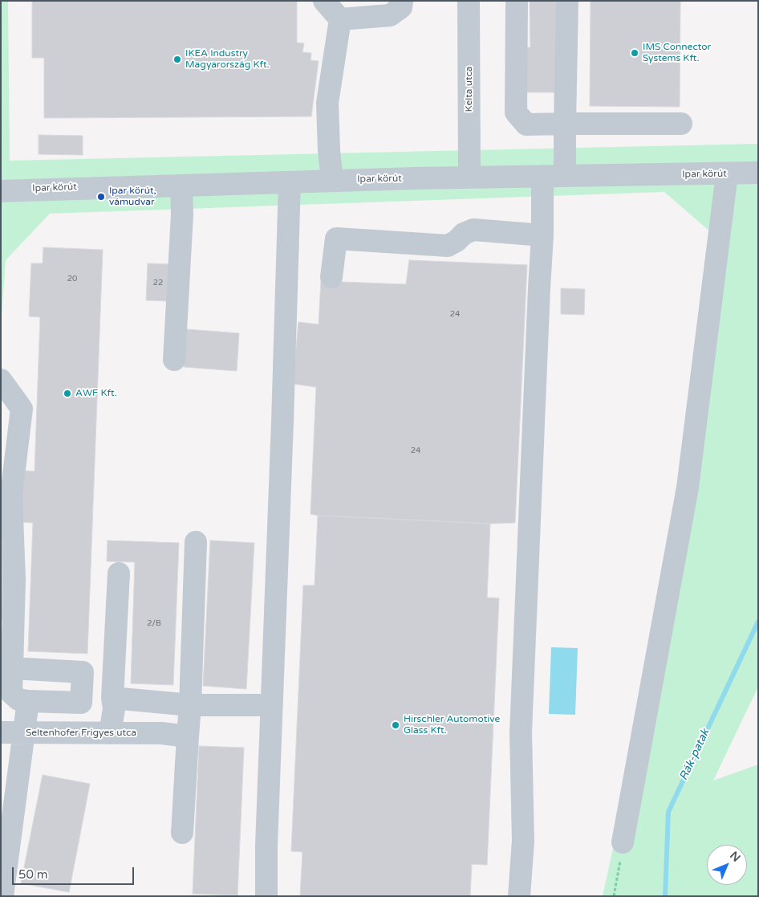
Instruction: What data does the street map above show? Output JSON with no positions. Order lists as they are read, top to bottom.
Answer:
{
  "streets": {
    "street": ["Kelta utca", "Ipar körút", "Seltenhofer Frigyes utca"]
  },
  "crossings": [
    ["Kelta utca", "Ipar körút"]
  ],
  "water": ["Rák-patak"],
  "places": [
    "IMS Connector Systems Kft.",
    "IKEA Industry Magyarország Kft.",
    "Ipar körút, vámudvar",
    "AWF Kft.",
    "Hirschler Automotive Glass Kft."
  ],
  "house_numbers": [
    "20",
    "22",
    "24",
    "24",
    "2/B"
  ],
  "scale_bar": "50 m",
  "north": "top right"
}
